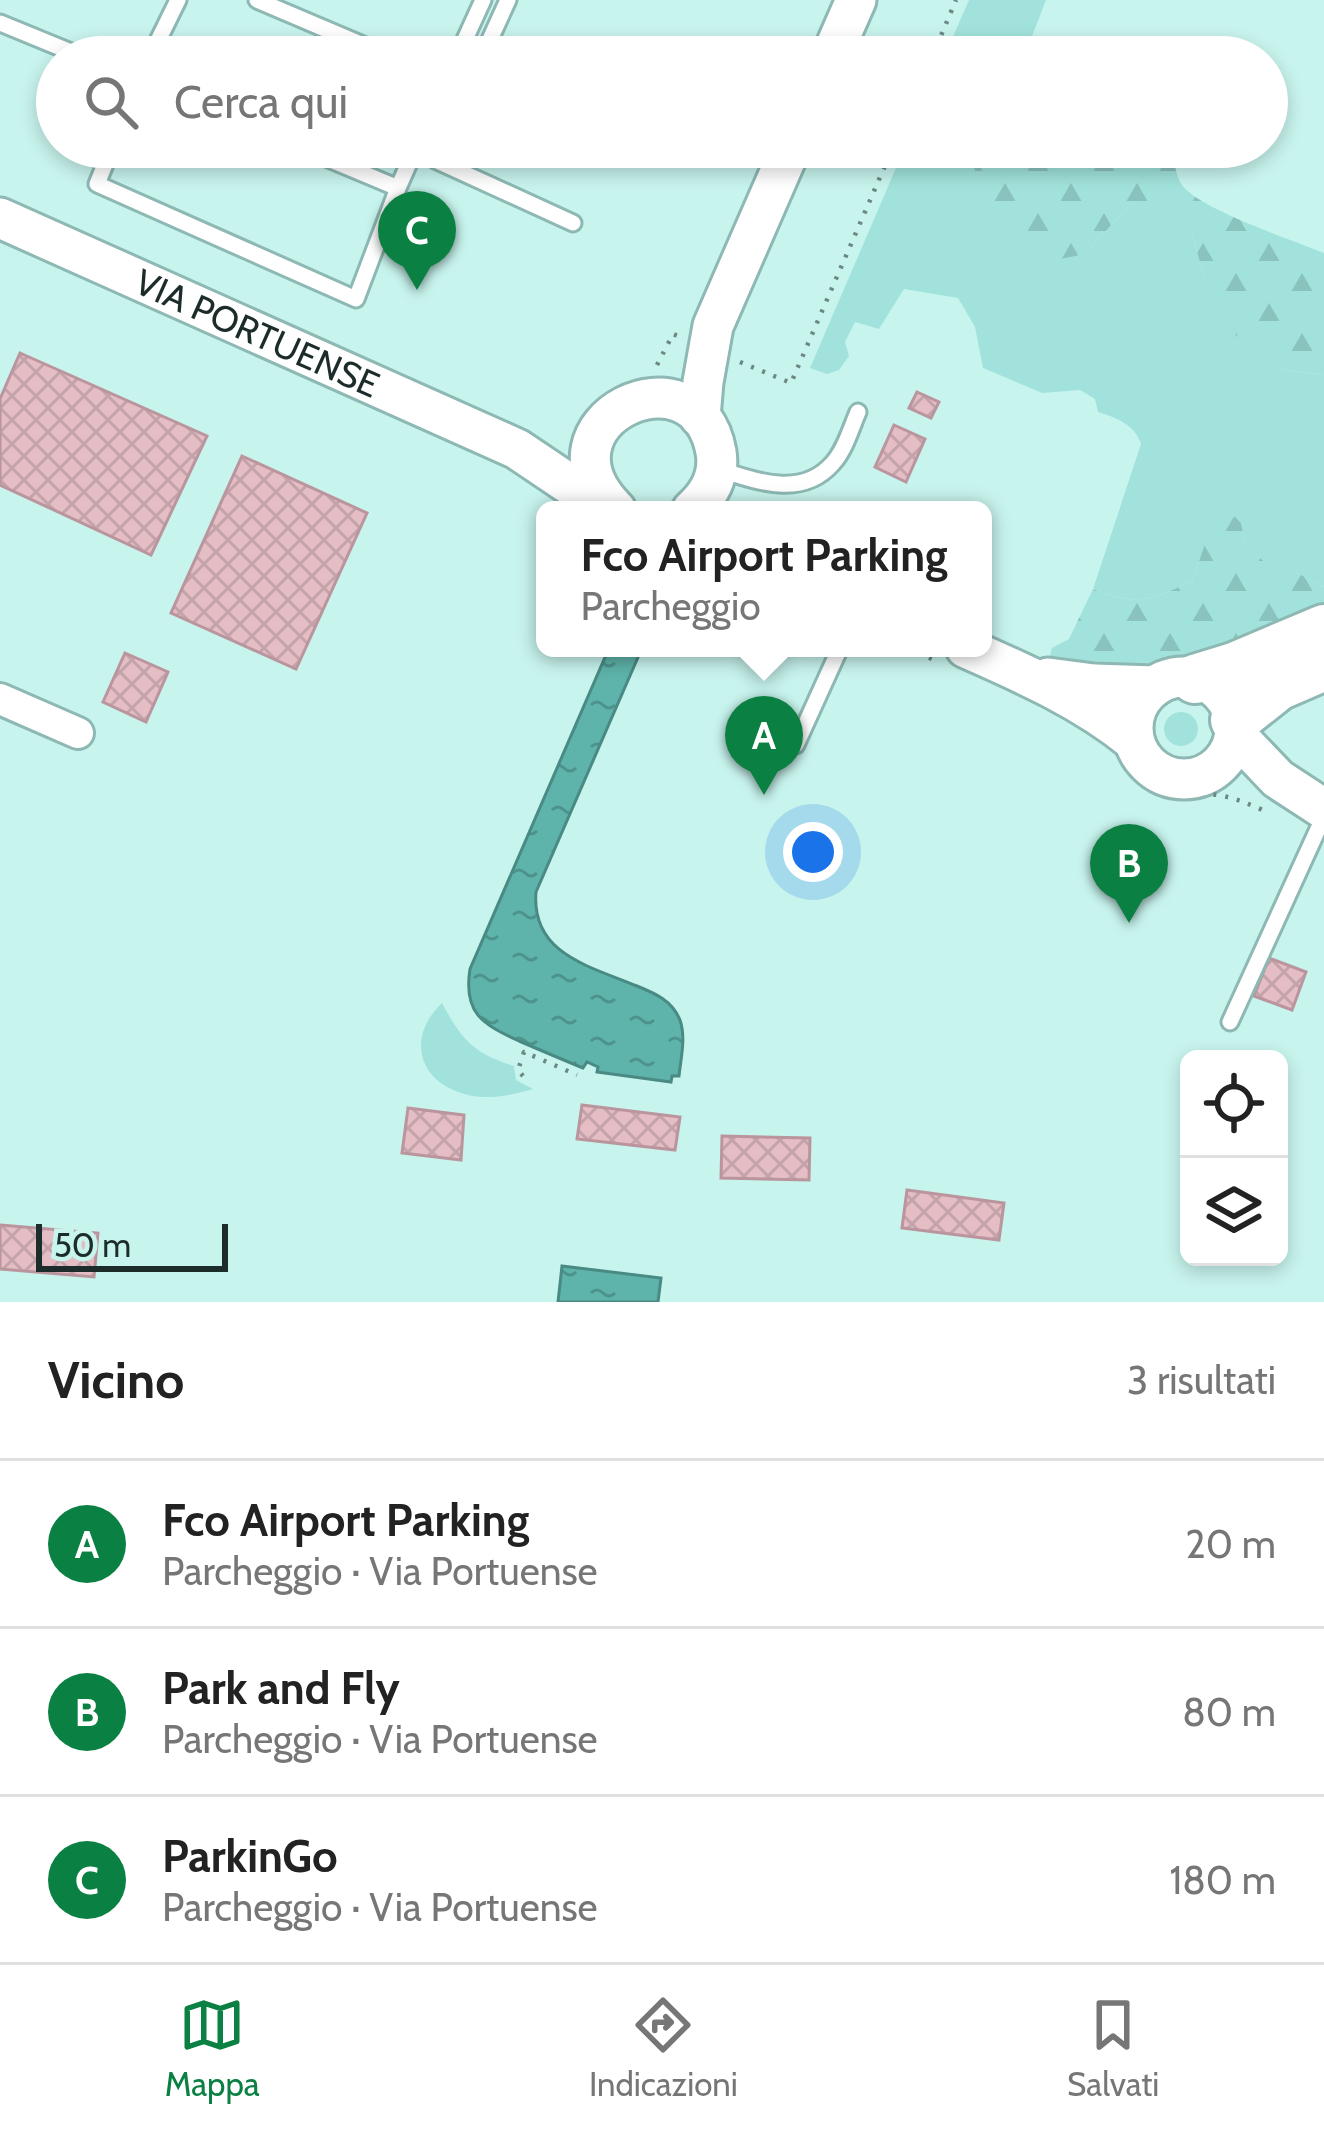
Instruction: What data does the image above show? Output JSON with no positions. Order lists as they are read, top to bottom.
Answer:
{
  "streets": {
    "street": ["VIA PORTUENSE"]
  },
  "scale_bar": "50 m",
  "page": {
    "search": "Cerca qui",
    "pins": ["C", "A", "B"],
    "popup": ["Fco Airport Parking", "Parcheggio"],
    "scale": "50 m",
    "heading": ["Vicino", "3 risultati"],
    "list": [
      {
        "mark": "A",
        "name": "Fco Airport Parking",
        "note": "Parcheggio · Via Portuense",
        "value": "20 m"
      },
      {
        "mark": "B",
        "name": "Park and Fly",
        "note": "Parcheggio · Via Portuense",
        "value": "80 m"
      },
      {
        "mark": "C",
        "name": "ParkinGo",
        "note": "Parcheggio · Via Portuense",
        "value": "180 m"
      }
    ],
    "nav": ["Mappa", "Indicazioni", "Salvati"]
  }
}
